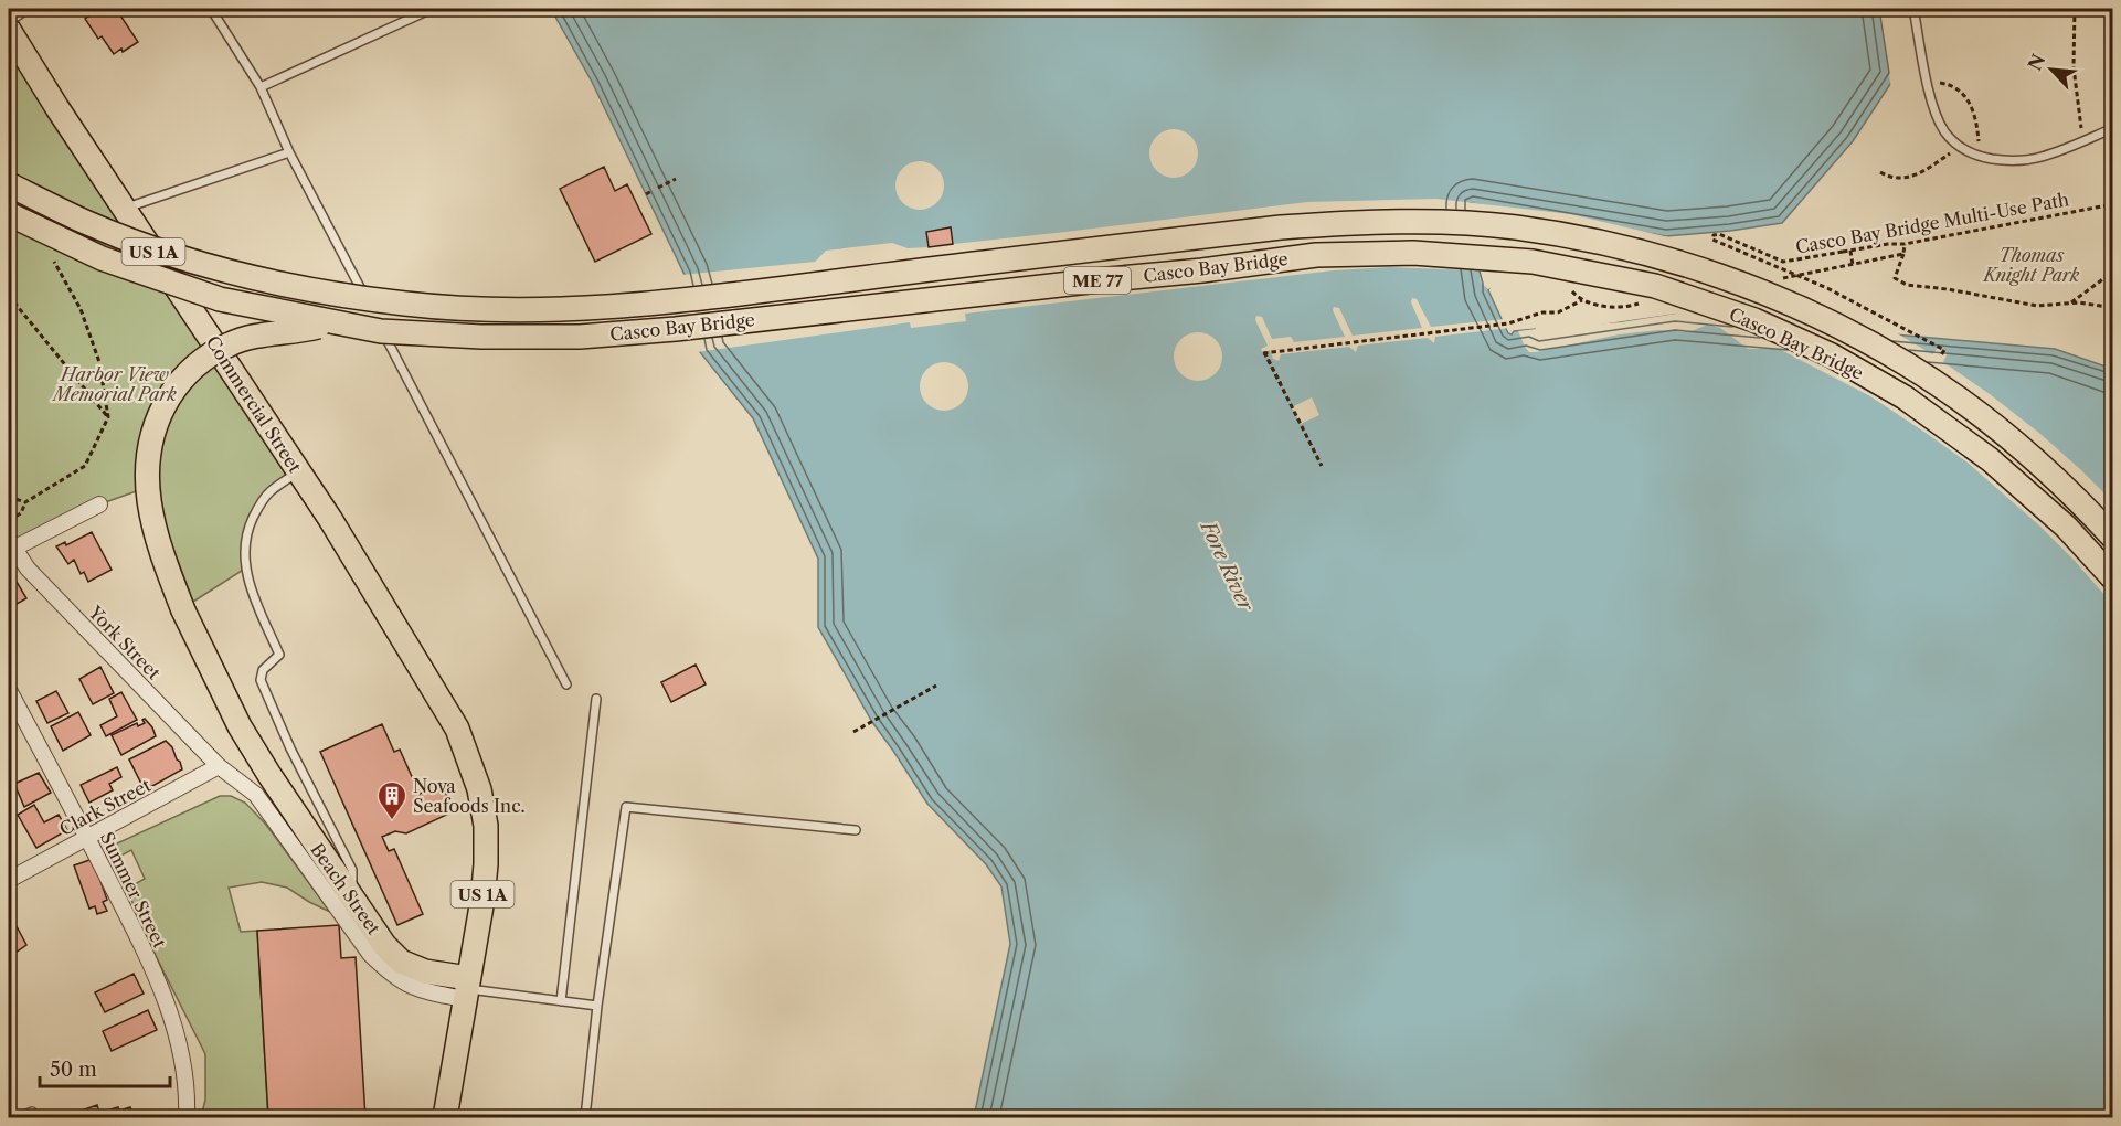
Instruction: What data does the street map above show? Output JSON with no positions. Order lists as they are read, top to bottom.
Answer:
{
  "streets": {
    "main road": [
      "US 1A",
      "Casco Bay Bridge",
      "ME 77",
      "Commercial Street"
    ],
    "street": [
      "York Street",
      "Clark Street",
      "Beach Street",
      "Summer Street"
    ],
    "path": ["Casco Bay Bridge Multi-Use Path"]
  },
  "crossings": [
    ["US 1A", "Commercial Street"],
    ["US 1A", "Beach Street"],
    ["Commercial Street", "Beach Street"],
    ["York Street", "Clark Street"],
    ["York Street", "Beach Street"],
    ["Clark Street", "Beach Street"],
    ["Clark Street", "Summer Street"]
  ],
  "water": ["Fore River"],
  "parks": ["Thomas Knight Park", "Harbor View Memorial Park"],
  "places": {
    "building": ["Nova Seafoods Inc."]
  },
  "scale_bar": "50 m",
  "north": "top left"
}
